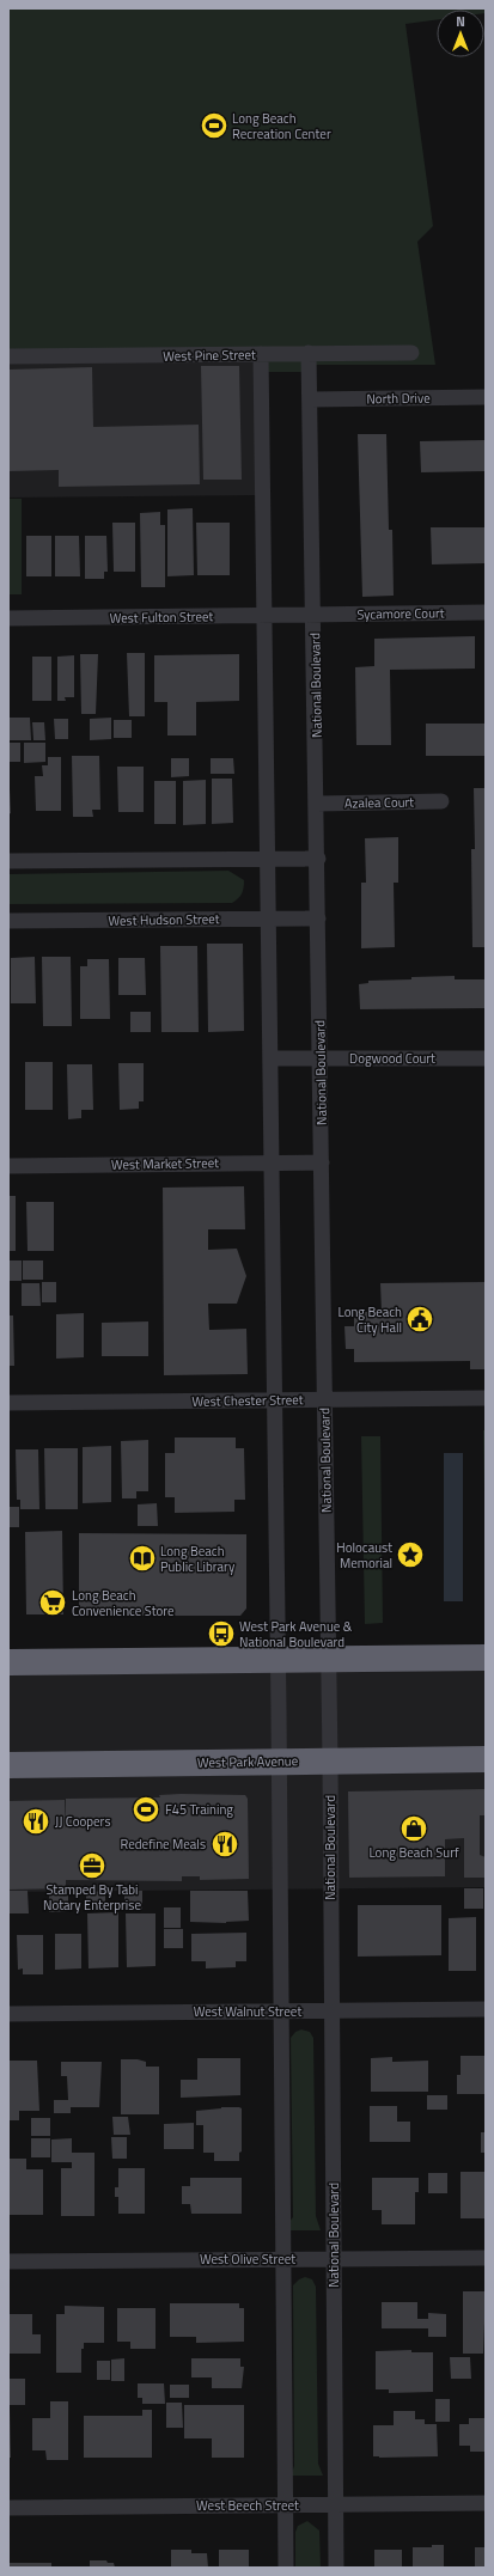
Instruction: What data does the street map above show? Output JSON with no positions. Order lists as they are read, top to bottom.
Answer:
{
  "streets": {
    "highway": ["West Park Avenue"],
    "street": [
      "West Pine Street",
      "North Drive",
      "Sycamore Court",
      "West Fulton Street",
      "National Boulevard",
      "Azalea Court",
      "West Hudson Street",
      "Dogwood Court",
      "West Market Street",
      "West Chester Street",
      "West Walnut Street",
      "West Olive Street",
      "West Beech Street"
    ]
  },
  "crossings": [
    ["West Pine Street", "National Boulevard"],
    ["North Drive", "National Boulevard"],
    ["Sycamore Court", "West Fulton Street"],
    ["Sycamore Court", "National Boulevard"],
    ["West Fulton Street", "National Boulevard"],
    ["National Boulevard", "Azalea Court"],
    ["National Boulevard", "West Hudson Street"],
    ["National Boulevard", "Dogwood Court"],
    ["National Boulevard", "West Market Street"],
    ["National Boulevard", "West Chester Street"],
    ["National Boulevard", "West Park Avenue"],
    ["National Boulevard", "West Walnut Street"],
    ["National Boulevard", "West Olive Street"],
    ["National Boulevard", "West Beech Street"]
  ],
  "places": {
    "sports": ["Long Beach Recreation Center", "F45 Training"],
    "public building": ["Long Beach City Hall"],
    "place": ["Holocaust Memorial"],
    "library": ["Long Beach Public Library"],
    "supermarket": ["Long Beach Convenience Store"],
    "bus stop": ["West Park Avenue & National Boulevard"],
    "restaurant": ["JJ Coopers", "Redefine Meals"],
    "shop": ["Long Beach Surf"],
    "office": ["Stamped By Tabi Notary Enterprise"]
  },
  "north": "top"
}
